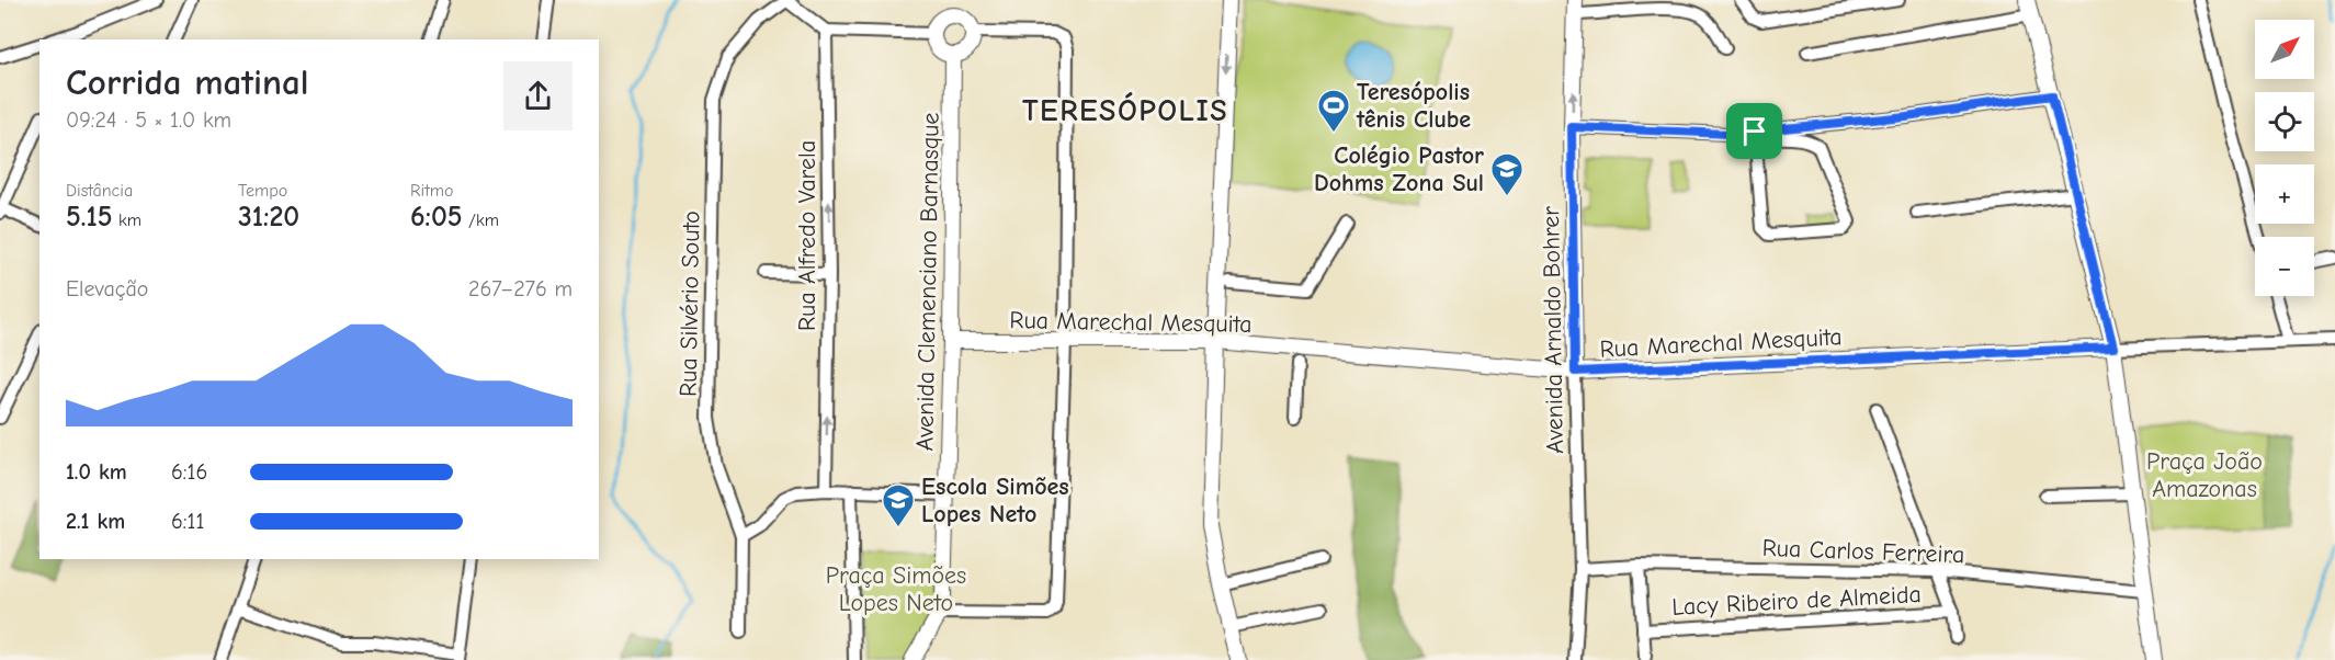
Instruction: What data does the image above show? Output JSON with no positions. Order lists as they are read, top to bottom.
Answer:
{
  "streets": {
    "street": [
      "Rua Alfredo Varela",
      "Avenida Clemenciano Barnasque",
      "Rua Silvério Souto",
      "Rua Marechal Mesquita",
      "Avenida Arnaldo Bohrer",
      "Rua Carlos Ferreira",
      "Lacy Ribeiro de Almeida"
    ]
  },
  "crossings": [
    ["Avenida Clemenciano Barnasque", "Rua Marechal Mesquita"],
    ["Rua Marechal Mesquita", "Avenida Arnaldo Bohrer"],
    ["Avenida Arnaldo Bohrer", "Rua Carlos Ferreira"]
  ],
  "one_way": ["Rua Alfredo Varela"],
  "districts": ["TERESÓPOLIS"],
  "parks": ["Praça João Amazonas", "Praça Simões Lopes Neto"],
  "places": {
    "sports": ["Teresópolis tênis Clube"],
    "school or university": ["Colégio Pastor Dohms Zona Sul", "Escola Simões Lopes Neto"]
  },
  "north": "top right",
  "page": {
    "map_buttons": ["+", "−"],
    "heading": ["Corrida matinal", "09:24 · 5 × 1.0 km"],
    "stats": [
      ["Distância", "5.15 km"],
      ["Tempo", "31:20"],
      ["Ritmo", "6:05 /km"]
    ],
    "chart": ["Elevação", "267–276 m"],
    "list": [
      {
        "name": "1.0 km",
        "note": "6:16"
      },
      {
        "name": "2.1 km",
        "note": "6:11"
      }
    ]
  }
}
